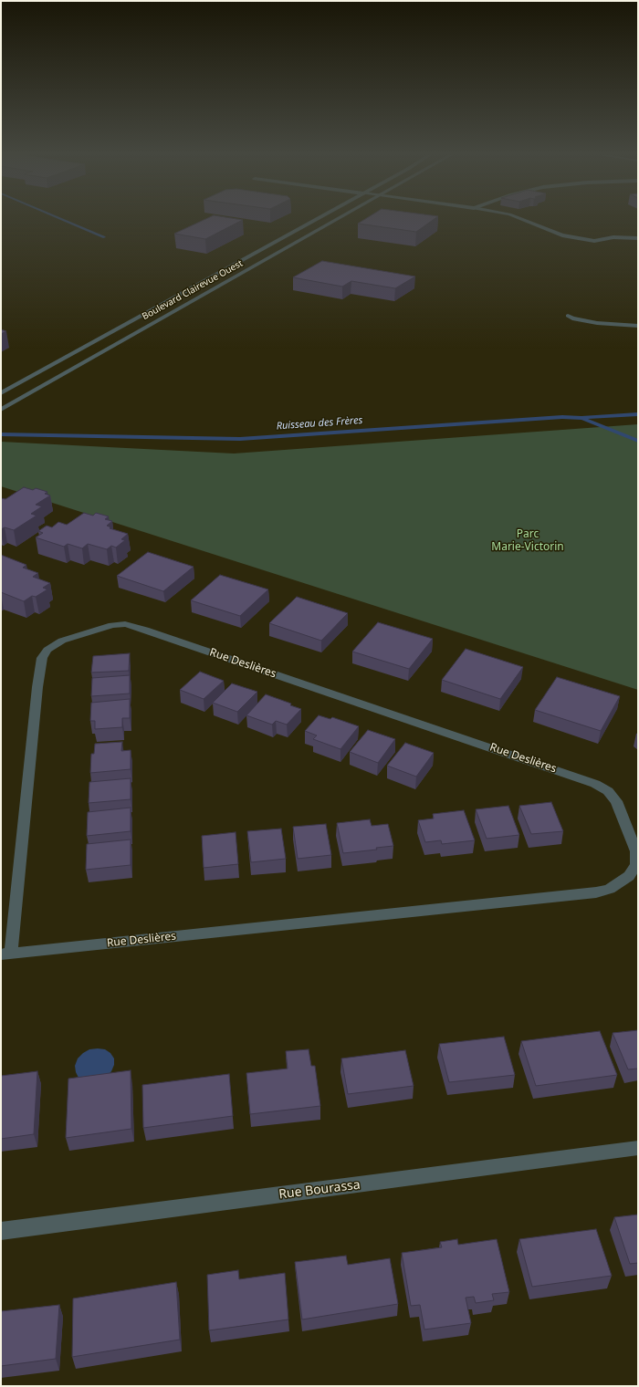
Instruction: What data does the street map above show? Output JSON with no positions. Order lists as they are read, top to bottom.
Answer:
{
  "streets": {
    "street": ["Boulevard Clairevue Ouest", "Rue Deslières", "Rue Bourassa"]
  },
  "water": ["Ruisseau des Frères"],
  "parks": ["Parc Marie-Victorin"]
}
